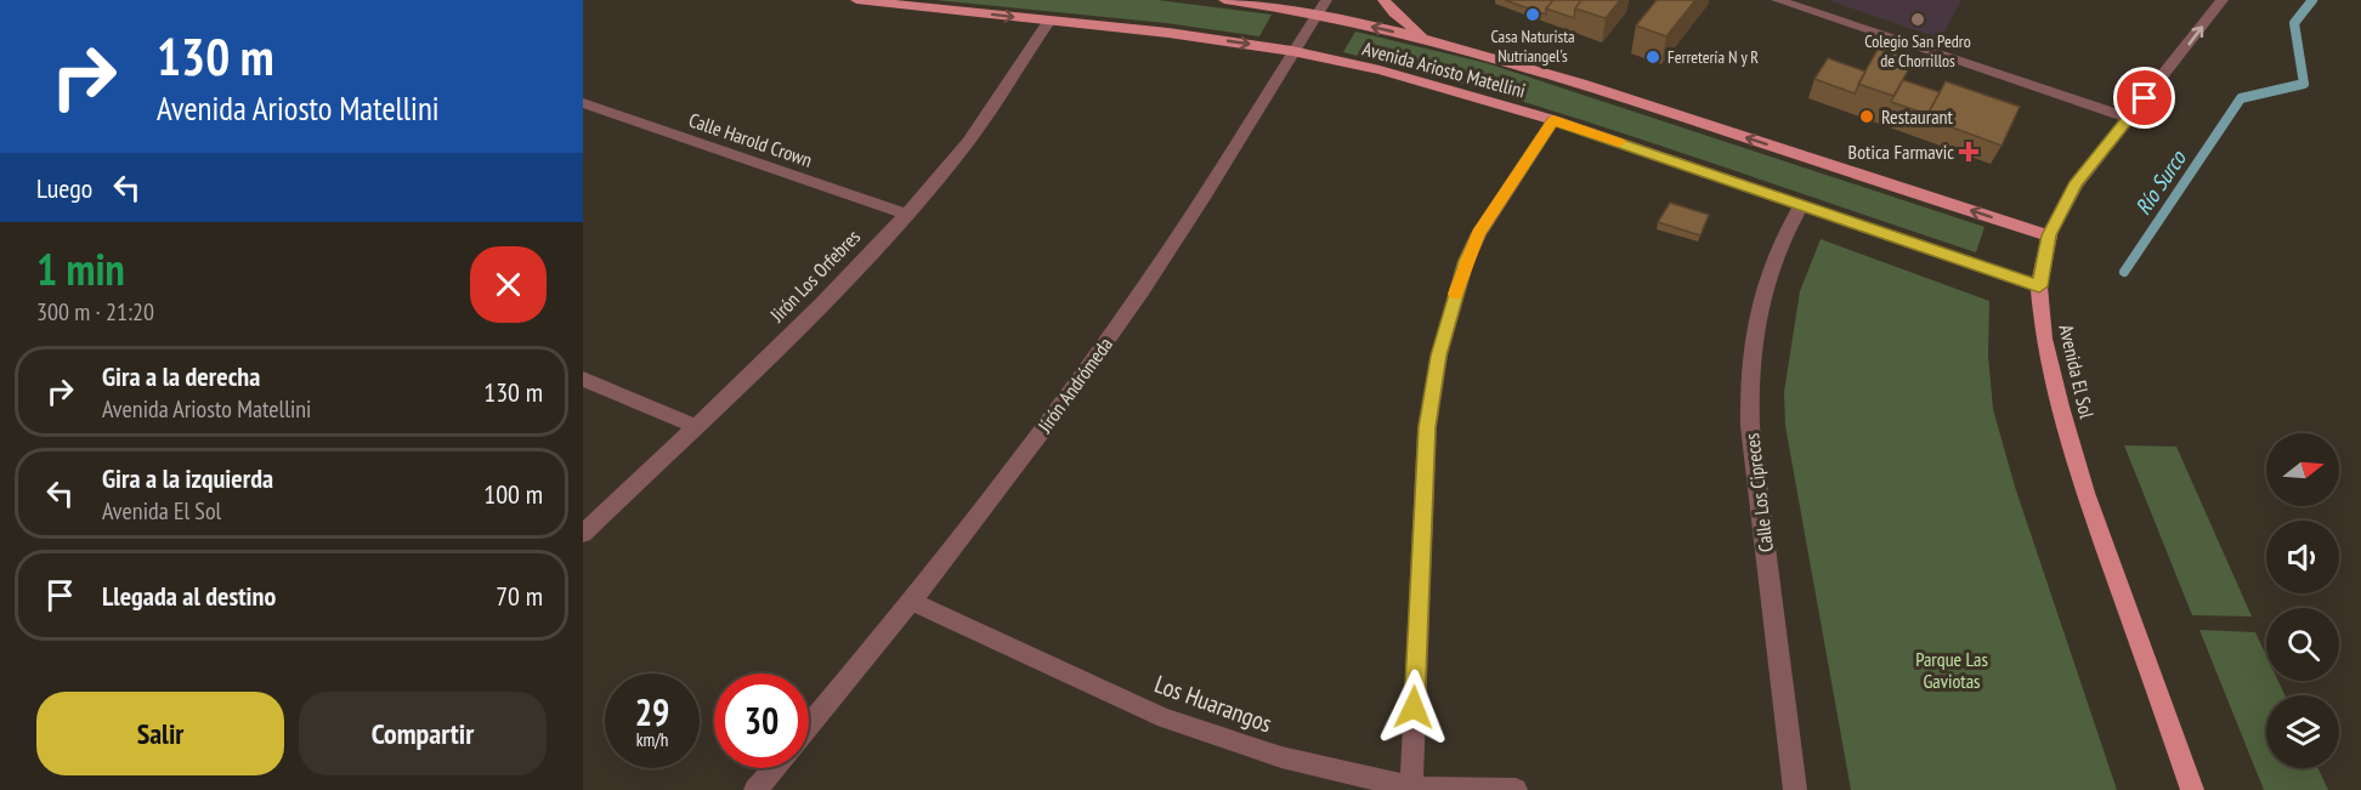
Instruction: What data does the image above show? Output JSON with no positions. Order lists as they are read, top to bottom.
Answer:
{
  "streets": {
    "main road": ["Avenida Ariosto Matellini", "Avenida El Sol"],
    "street": [
      "Calle Harold Crown",
      "Jirón Los Orfebres",
      "Jirón Andrómeda",
      "Calle Los Cipreces",
      "Los Huarangos"
    ]
  },
  "crossings": [
    ["Avenida Ariosto Matellini", "Jirón Los Orfebres"],
    ["Avenida Ariosto Matellini", "Avenida El Sol"],
    ["Avenida Ariosto Matellini", "Jirón Andrómeda"],
    ["Avenida Ariosto Matellini", "Calle Los Cipreces"],
    ["Calle Harold Crown", "Jirón Los Orfebres"],
    ["Jirón Andrómeda", "Los Huarangos"]
  ],
  "water": ["Río Surco"],
  "parks": ["Parque Las Gaviotas"],
  "places": {
    "other": [
      "Casa Naturista Nutriangel's",
      "Colegio San Pedro de Chorrillos",
      "Ferretería N y R",
      "Restaurant"
    ],
    "health": ["Botica Farmavic"]
  },
  "north": "right",
  "page": {
    "turn": ["130 m", "Avenida Ariosto Matellini"],
    "then": "Luego",
    "heading": ["1 min", "300 m · 21:20"],
    "list": [
      {
        "name": "Gira a la derecha",
        "note": "Avenida Ariosto Matellini",
        "value": "130 m"
      },
      {
        "name": "Gira a la izquierda",
        "note": "Avenida El Sol",
        "value": "100 m"
      },
      {
        "name": "Llegada al destino",
        "value": "70 m"
      }
    ],
    "speed": "29 km/h",
    "limit": "30",
    "buttons": ["Salir", "Compartir"]
  }
}
